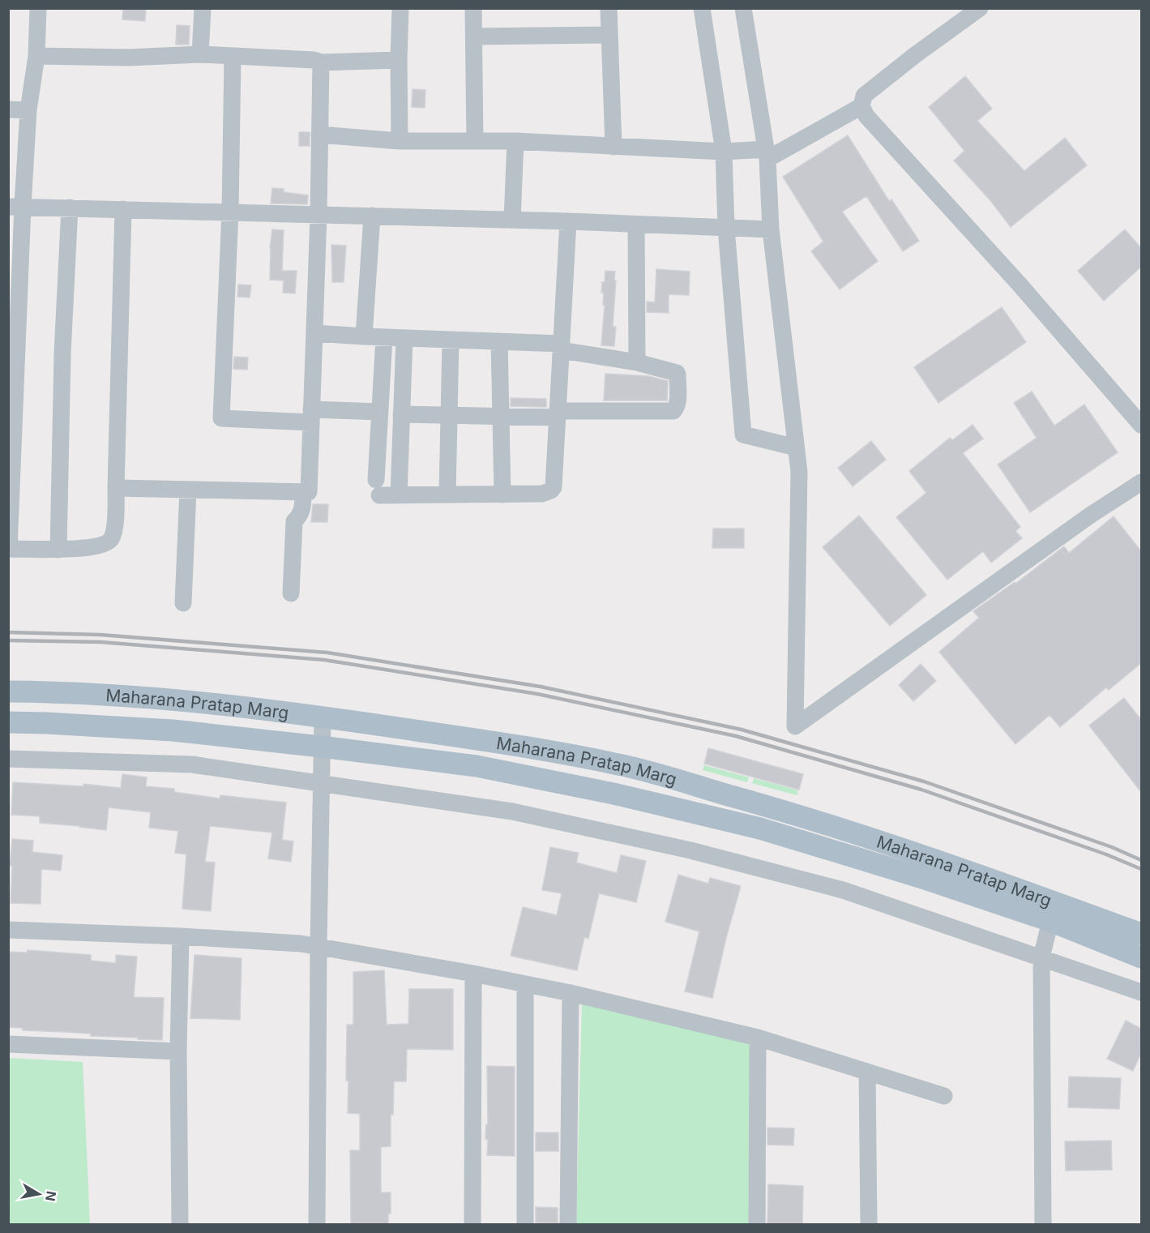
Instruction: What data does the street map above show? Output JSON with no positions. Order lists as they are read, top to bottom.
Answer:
{
  "streets": {
    "main road": ["Maharana Pratap Marg"]
  },
  "north": "right"
}
